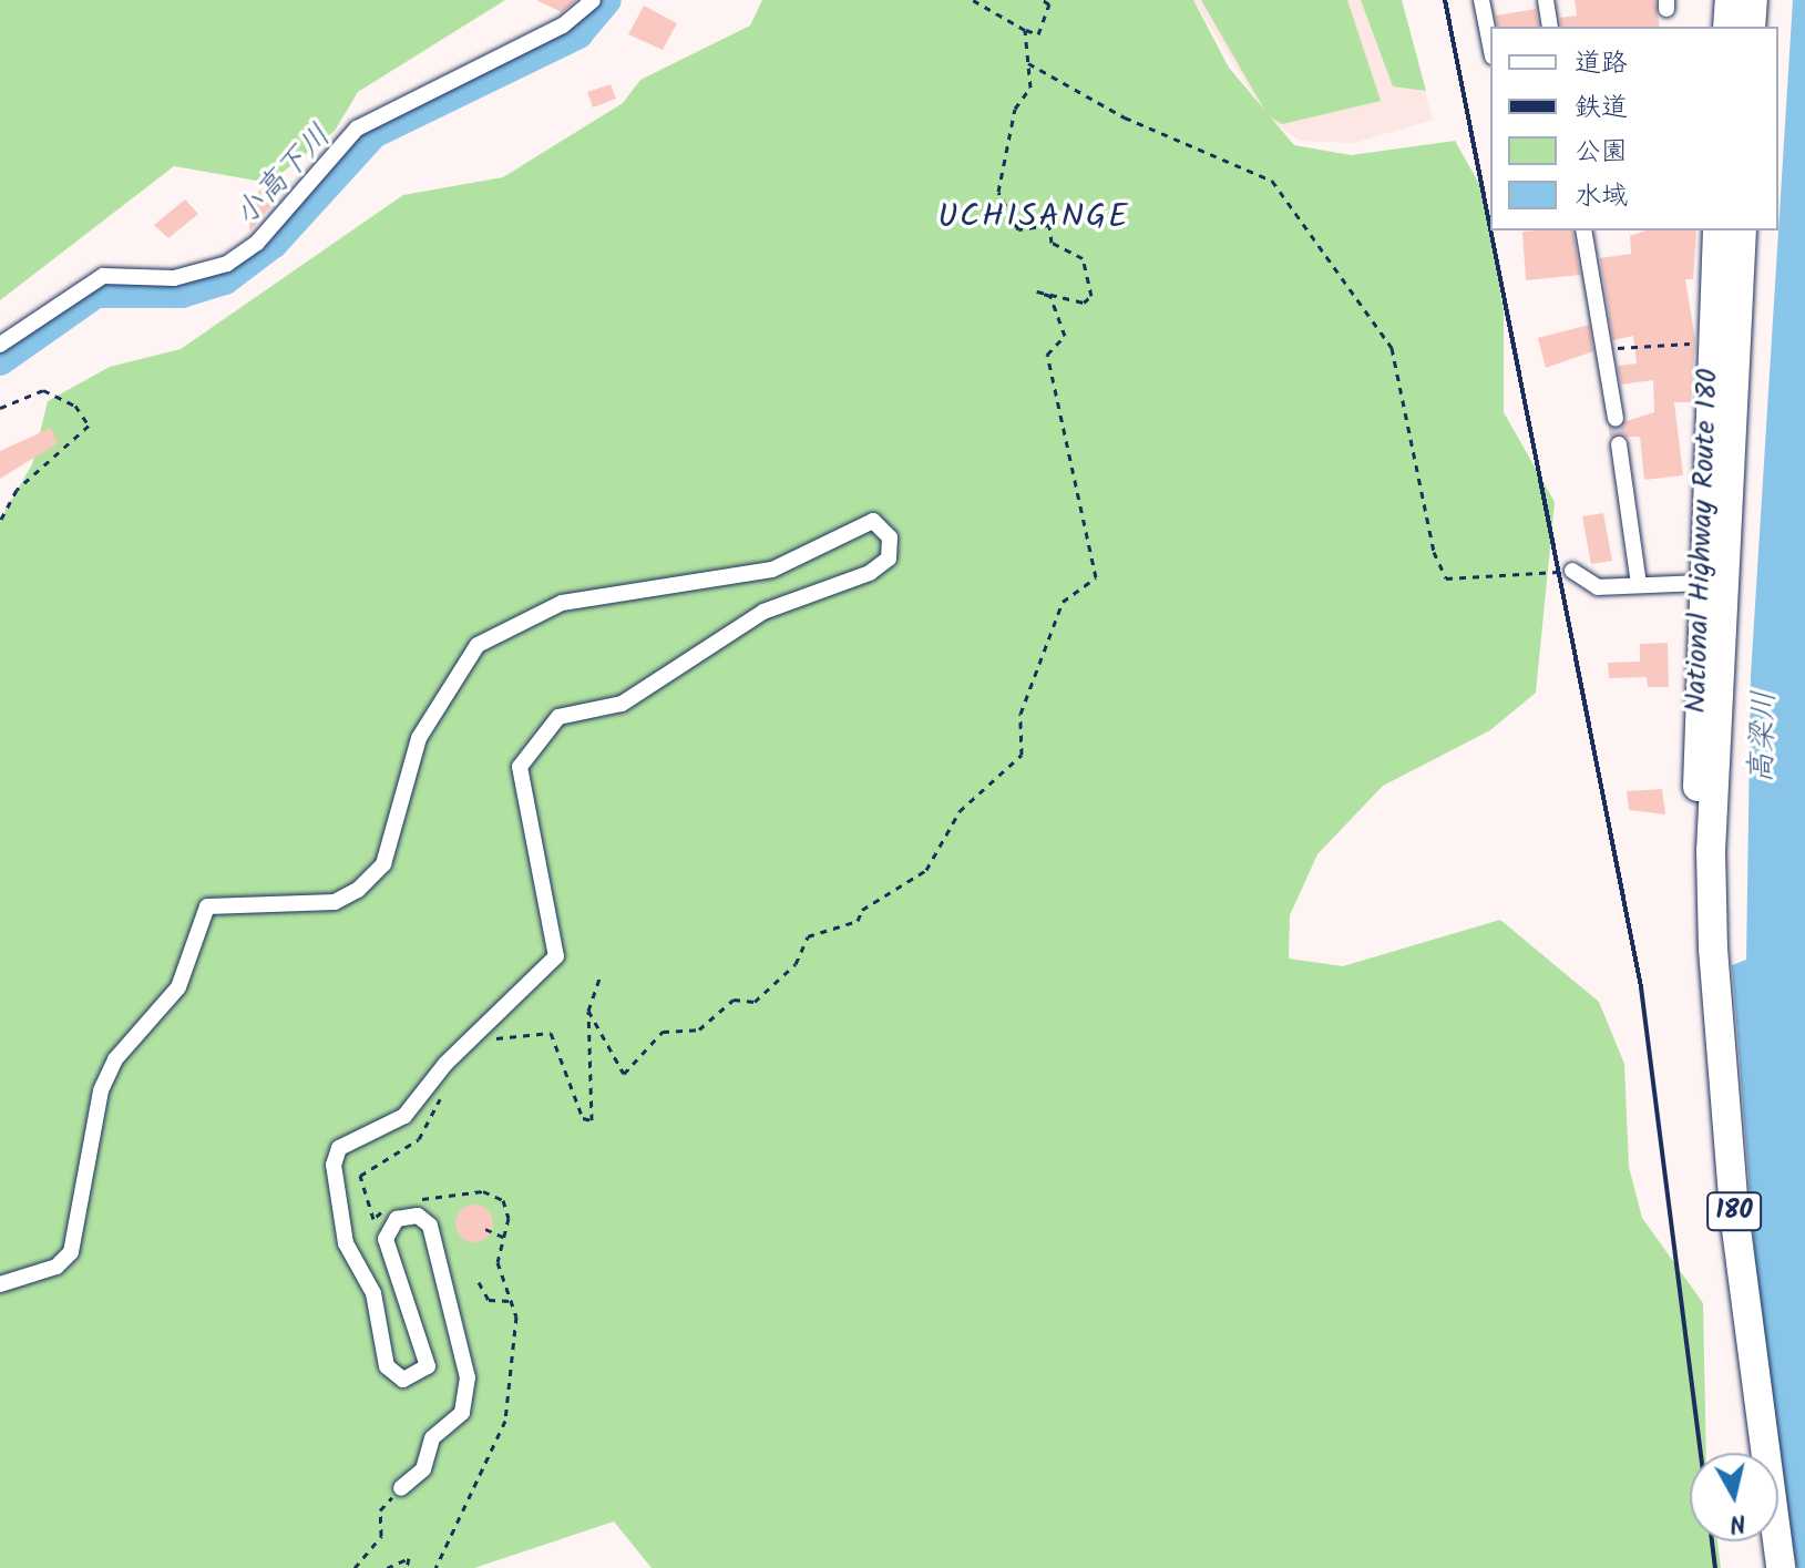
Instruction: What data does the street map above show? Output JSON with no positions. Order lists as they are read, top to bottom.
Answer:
{
  "streets": {
    "highway": ["National Highway Route 180", "180"]
  },
  "districts": ["UCHISANGE"],
  "water": ["小高下川", "高梁川"],
  "legend": [
    "道路",
    "鉄道",
    "公園",
    "水域"
  ],
  "north": "bottom"
}
